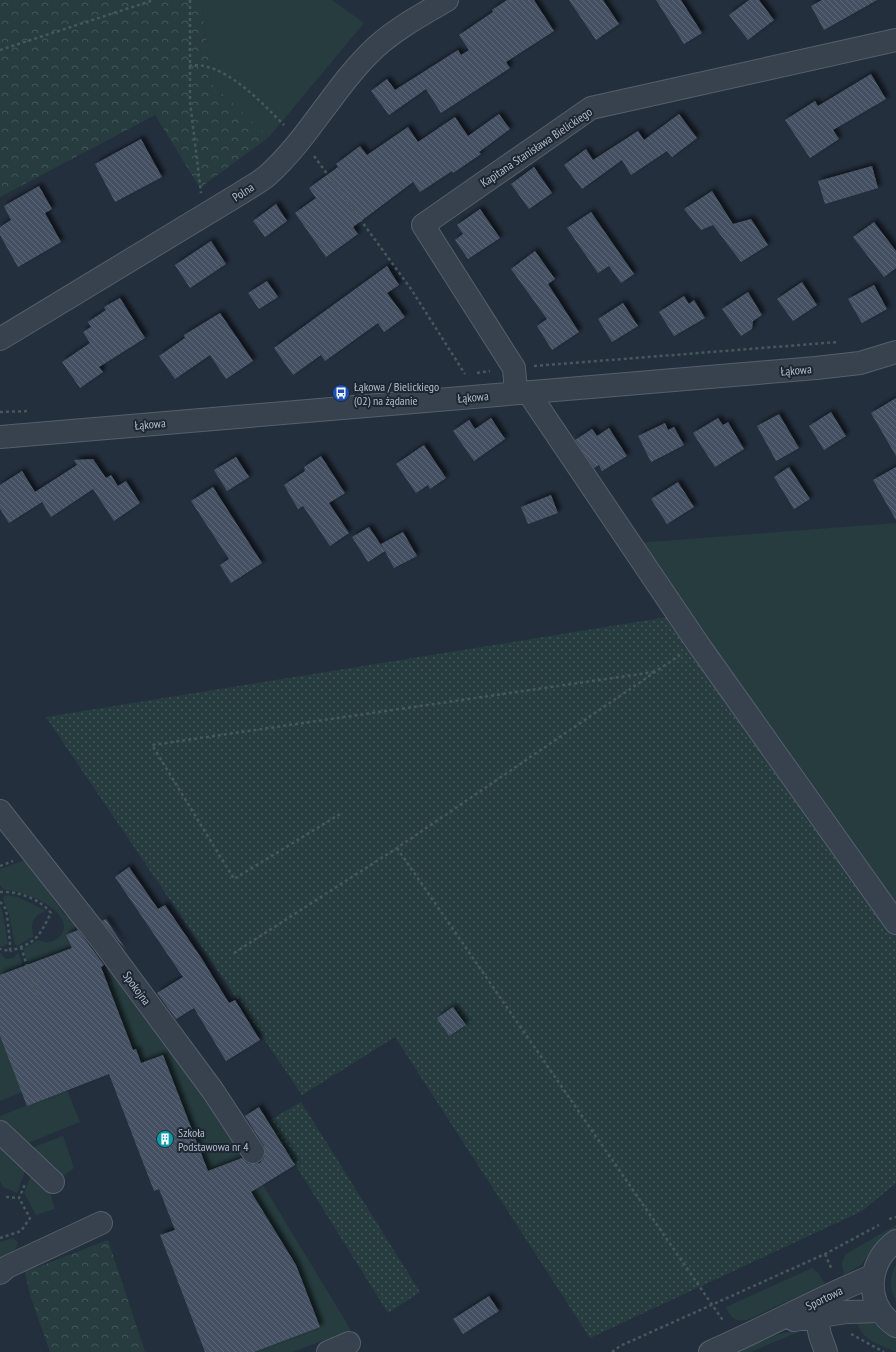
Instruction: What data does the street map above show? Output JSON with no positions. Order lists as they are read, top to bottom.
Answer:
{
  "streets": {
    "street": [
      "Kapitana Stanisława Bielickiego",
      "Polna",
      "Łąkowa",
      "Spokojna",
      "Sportowa"
    ]
  },
  "crossings": [
    ["Kapitana Stanisława Bielickiego", "Łąkowa"]
  ],
  "places": {
    "bus stop": ["Łąkowa / Bielickiego (02) na żądanie"],
    "building": ["Szkoła Podstawowa nr 4"]
  }
}
